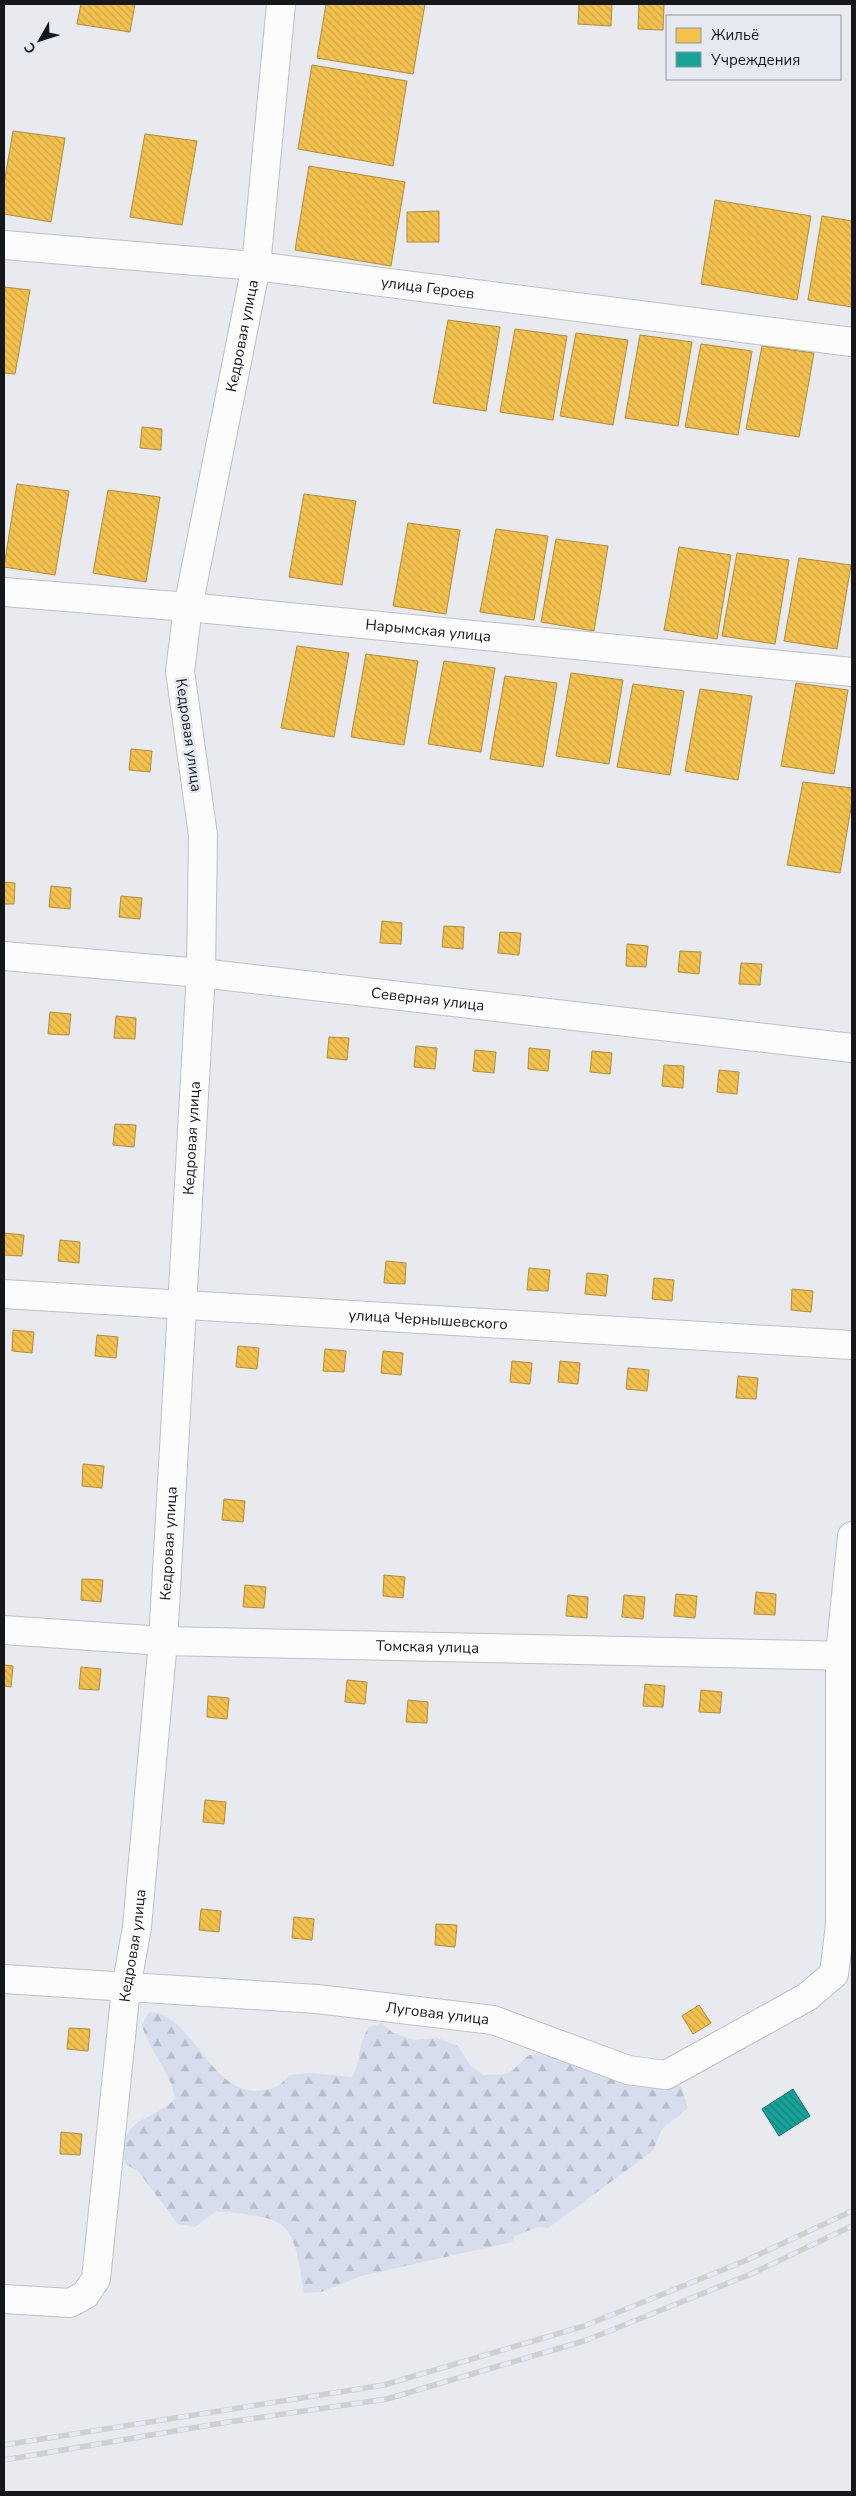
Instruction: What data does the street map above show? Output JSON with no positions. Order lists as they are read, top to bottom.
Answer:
{
  "streets": {
    "street": [
      "улица Героев",
      "Кедровая улица",
      "Нарымская улица",
      "Северная улица",
      "улица Чернышевского",
      "Томская улица",
      "Луговая улица"
    ]
  },
  "crossings": [
    ["улица Героев", "Кедровая улица"],
    ["Кедровая улица", "Нарымская улица"],
    ["Кедровая улица", "Северная улица"],
    ["Кедровая улица", "улица Чернышевского"],
    ["Кедровая улица", "Томская улица"],
    ["Кедровая улица", "Луговая улица"],
    ["Томская улица", "Луговая улица"]
  ],
  "legend": ["Жильё", "Учреждения"],
  "north": "bottom left"
}
